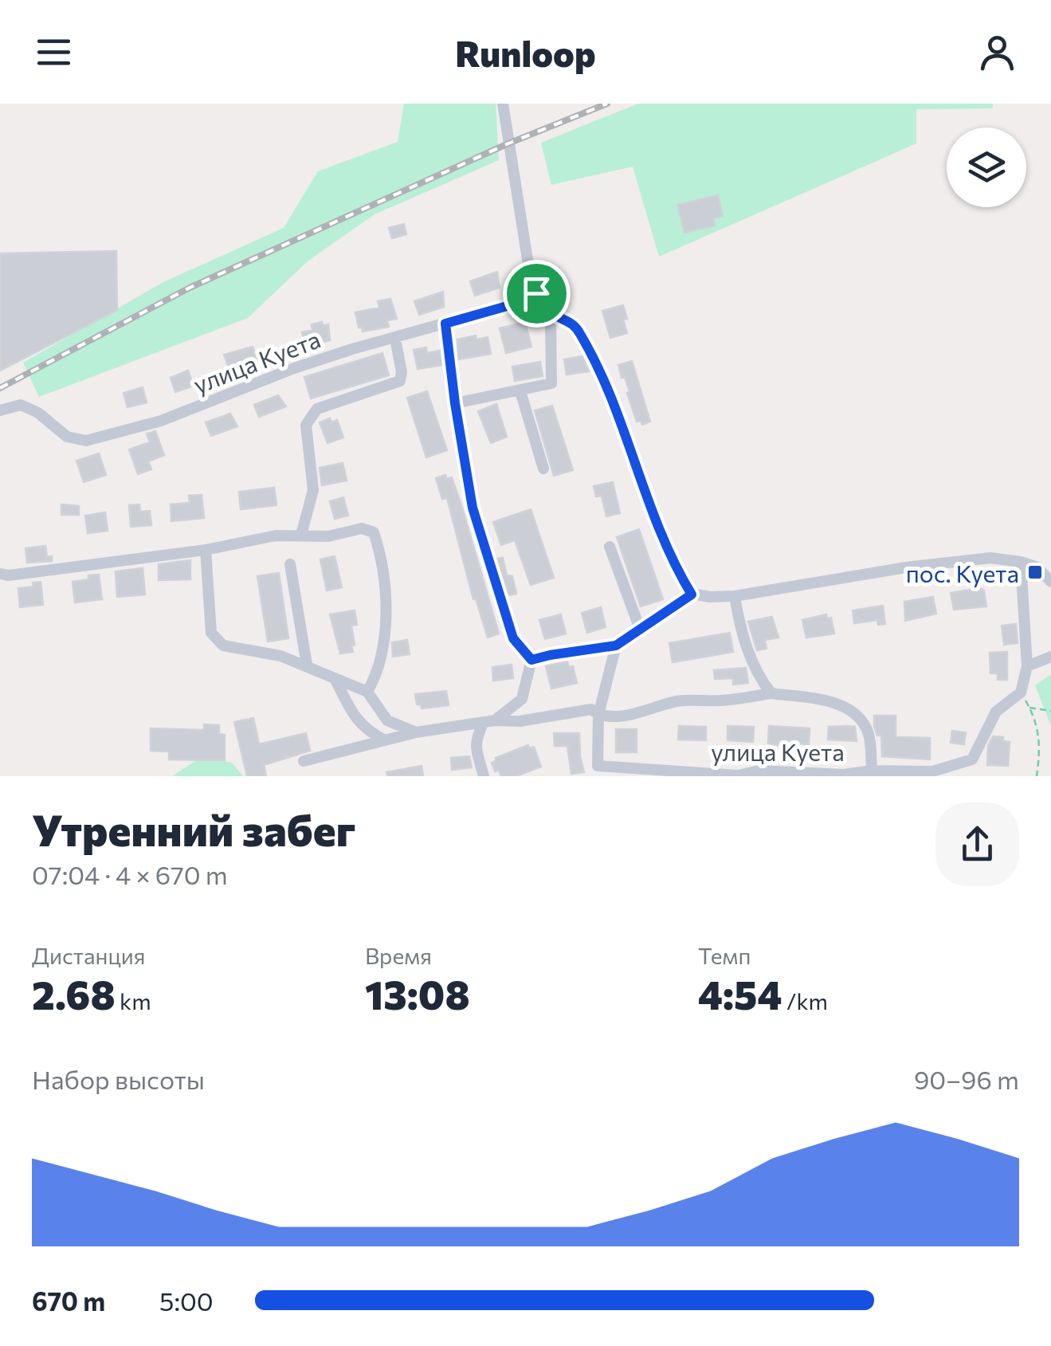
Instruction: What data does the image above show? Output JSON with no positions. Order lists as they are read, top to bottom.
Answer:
{
  "streets": {
    "street": ["улица Куета"]
  },
  "places": {
    "transit": ["пос. Куета"]
  },
  "page": {
    "header": "Runloop",
    "heading": ["Утренний забег", "07:04 · 4 × 670 m"],
    "stats": [
      ["Дистанция", "2.68 km"],
      ["Время", "13:08"],
      ["Темп", "4:54 /km"]
    ],
    "chart": ["Набор высоты", "90–96 m"],
    "list": [
      {
        "name": "670 m",
        "note": "5:00"
      }
    ]
  }
}
